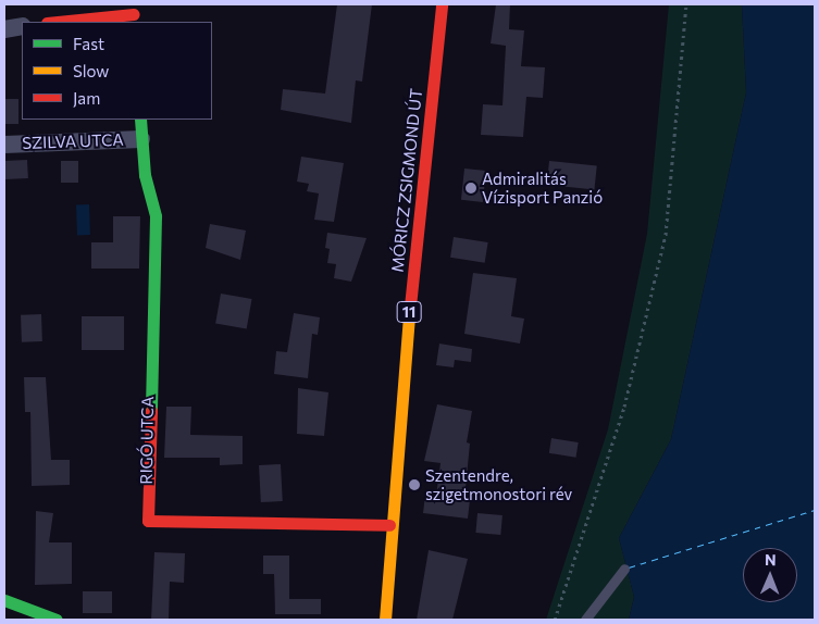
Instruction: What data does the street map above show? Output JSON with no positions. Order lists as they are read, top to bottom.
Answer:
{
  "streets": {
    "street": [
      "SZILVA UTCA",
      "MÓRICZ ZSIGMOND ÚT",
      "11",
      "RIGÓ UTCA"
    ]
  },
  "crossings": [
    ["SZILVA UTCA", "RIGÓ UTCA"],
    ["MÓRICZ ZSIGMOND ÚT", "RIGÓ UTCA"]
  ],
  "places": ["Admiralitás Vízisport Panzió", "Szentendre, szigetmonostori rév"],
  "legend": ["Fast", "Slow", "Jam"],
  "north": "top"
}
